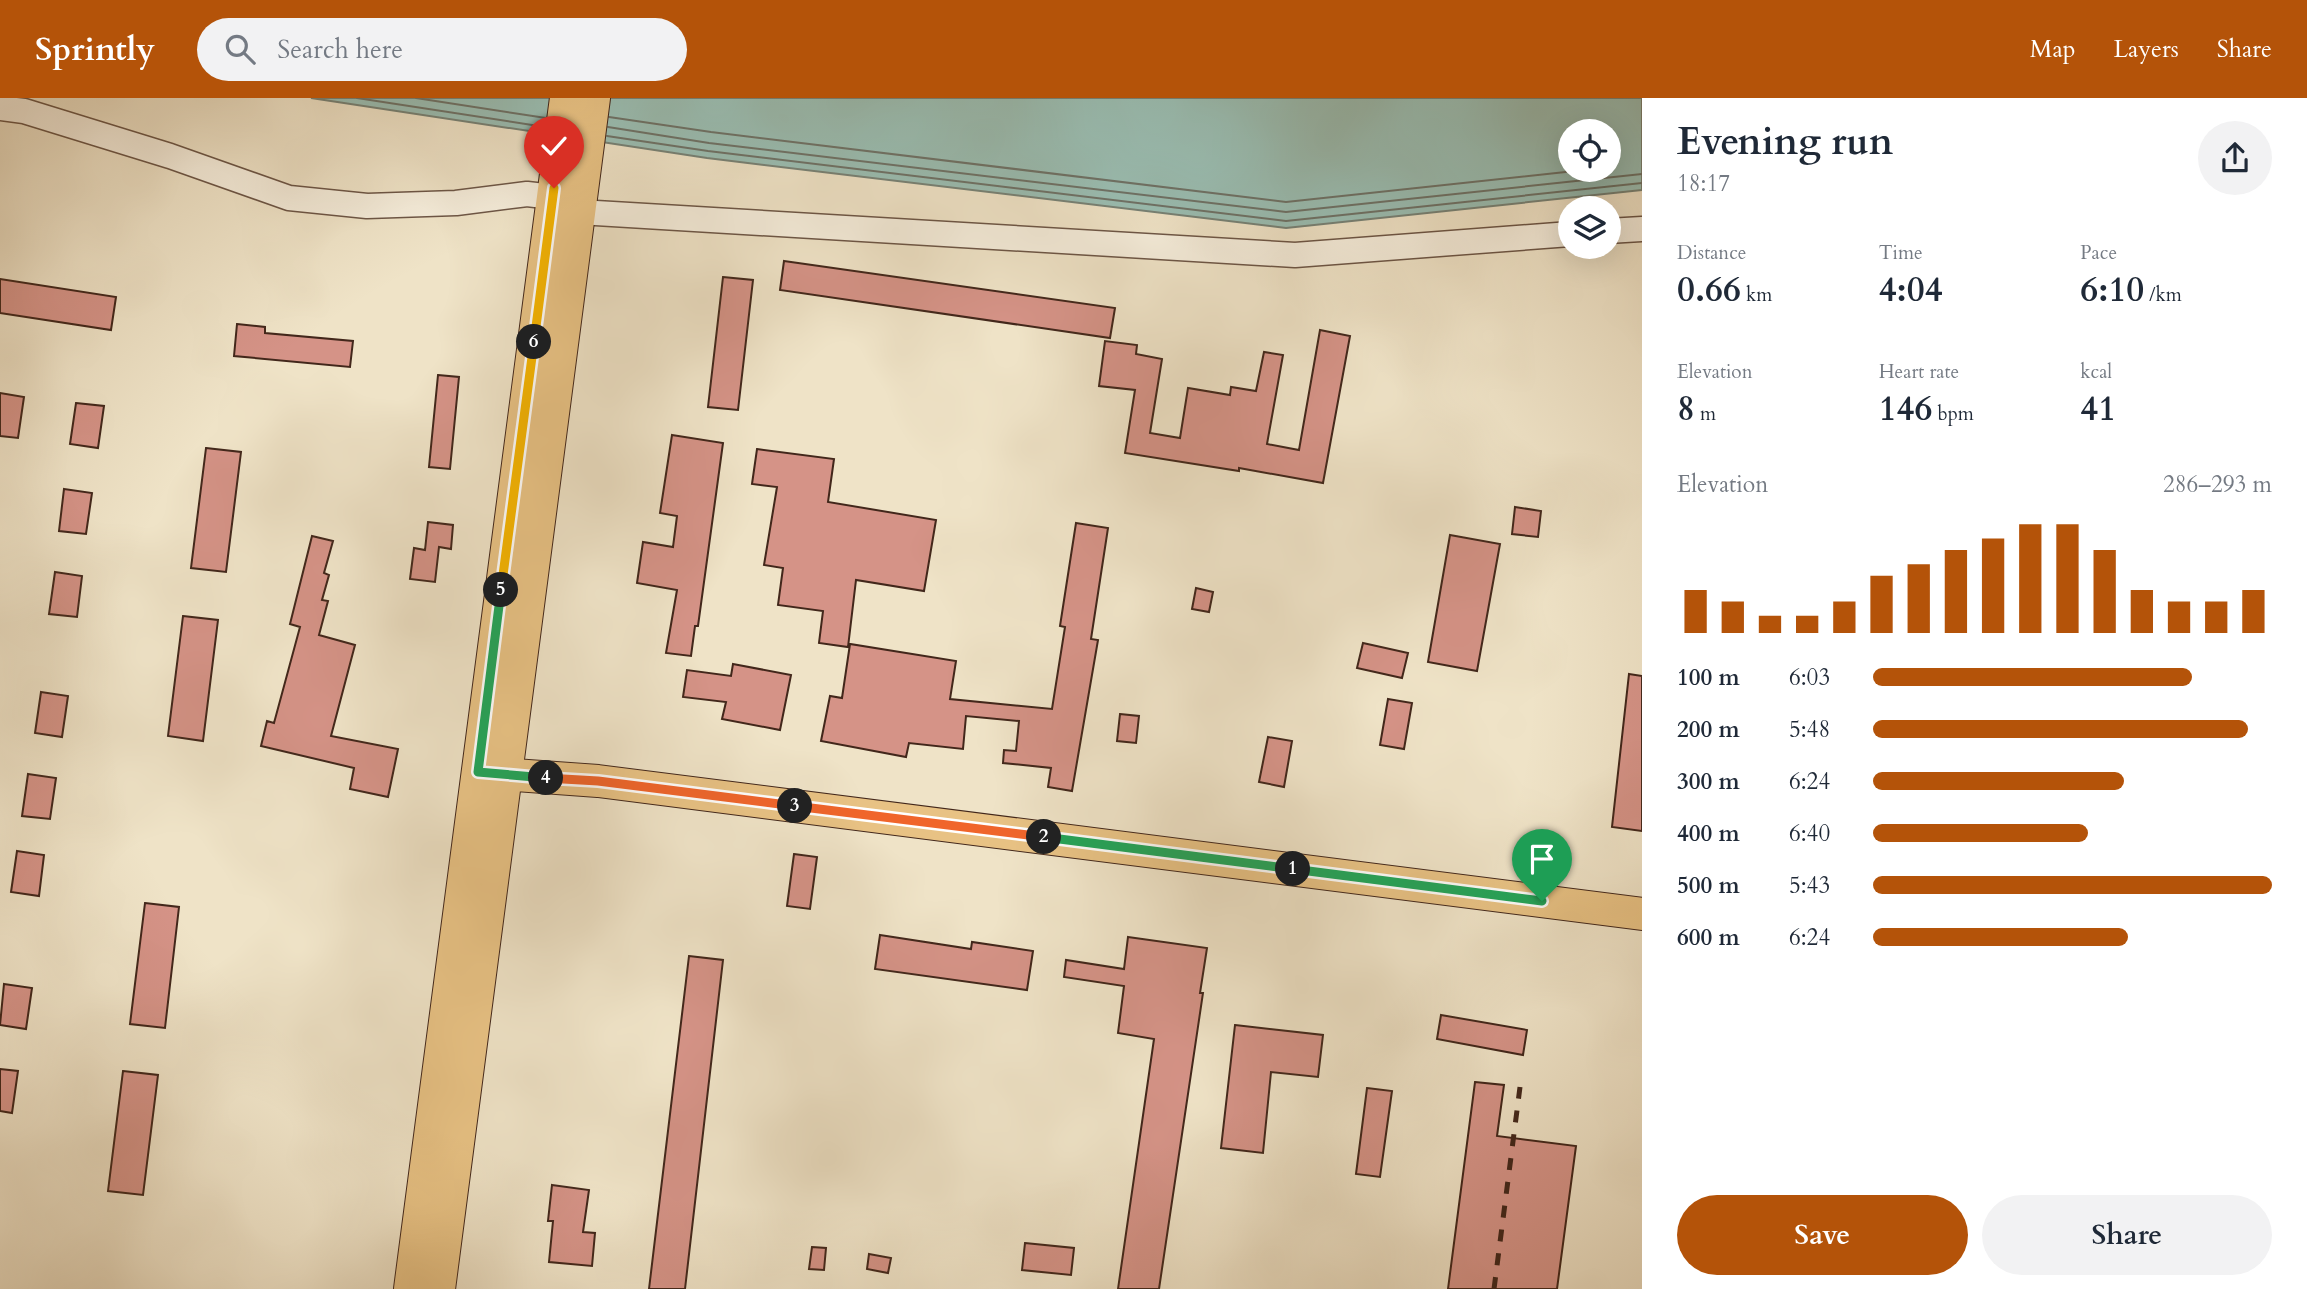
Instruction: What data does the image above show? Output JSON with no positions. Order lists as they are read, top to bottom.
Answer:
{
  "page": {
    "header": "Sprintly",
    "search": "Search here",
    "nav": ["Map", "Layers", "Share"],
    "heading": ["Evening run", "18:17"],
    "stats": [
      ["Distance", "0.66 km"],
      ["Time", "4:04"],
      ["Pace", "6:10 /km"],
      ["Elevation", "8 m"],
      ["Heart rate", "146 bpm"],
      ["kcal", "41"]
    ],
    "pins": [
      "6",
      "5",
      "4",
      "3",
      "2",
      "1"
    ],
    "chart": ["Elevation", "286–293 m"],
    "list": [
      {
        "name": "100 m",
        "note": "6:03"
      },
      {
        "name": "200 m",
        "note": "5:48"
      },
      {
        "name": "300 m",
        "note": "6:24"
      },
      {
        "name": "400 m",
        "note": "6:40"
      },
      {
        "name": "500 m",
        "note": "5:43"
      },
      {
        "name": "600 m",
        "note": "6:24"
      }
    ],
    "buttons": ["Save", "Share"]
  }
}
